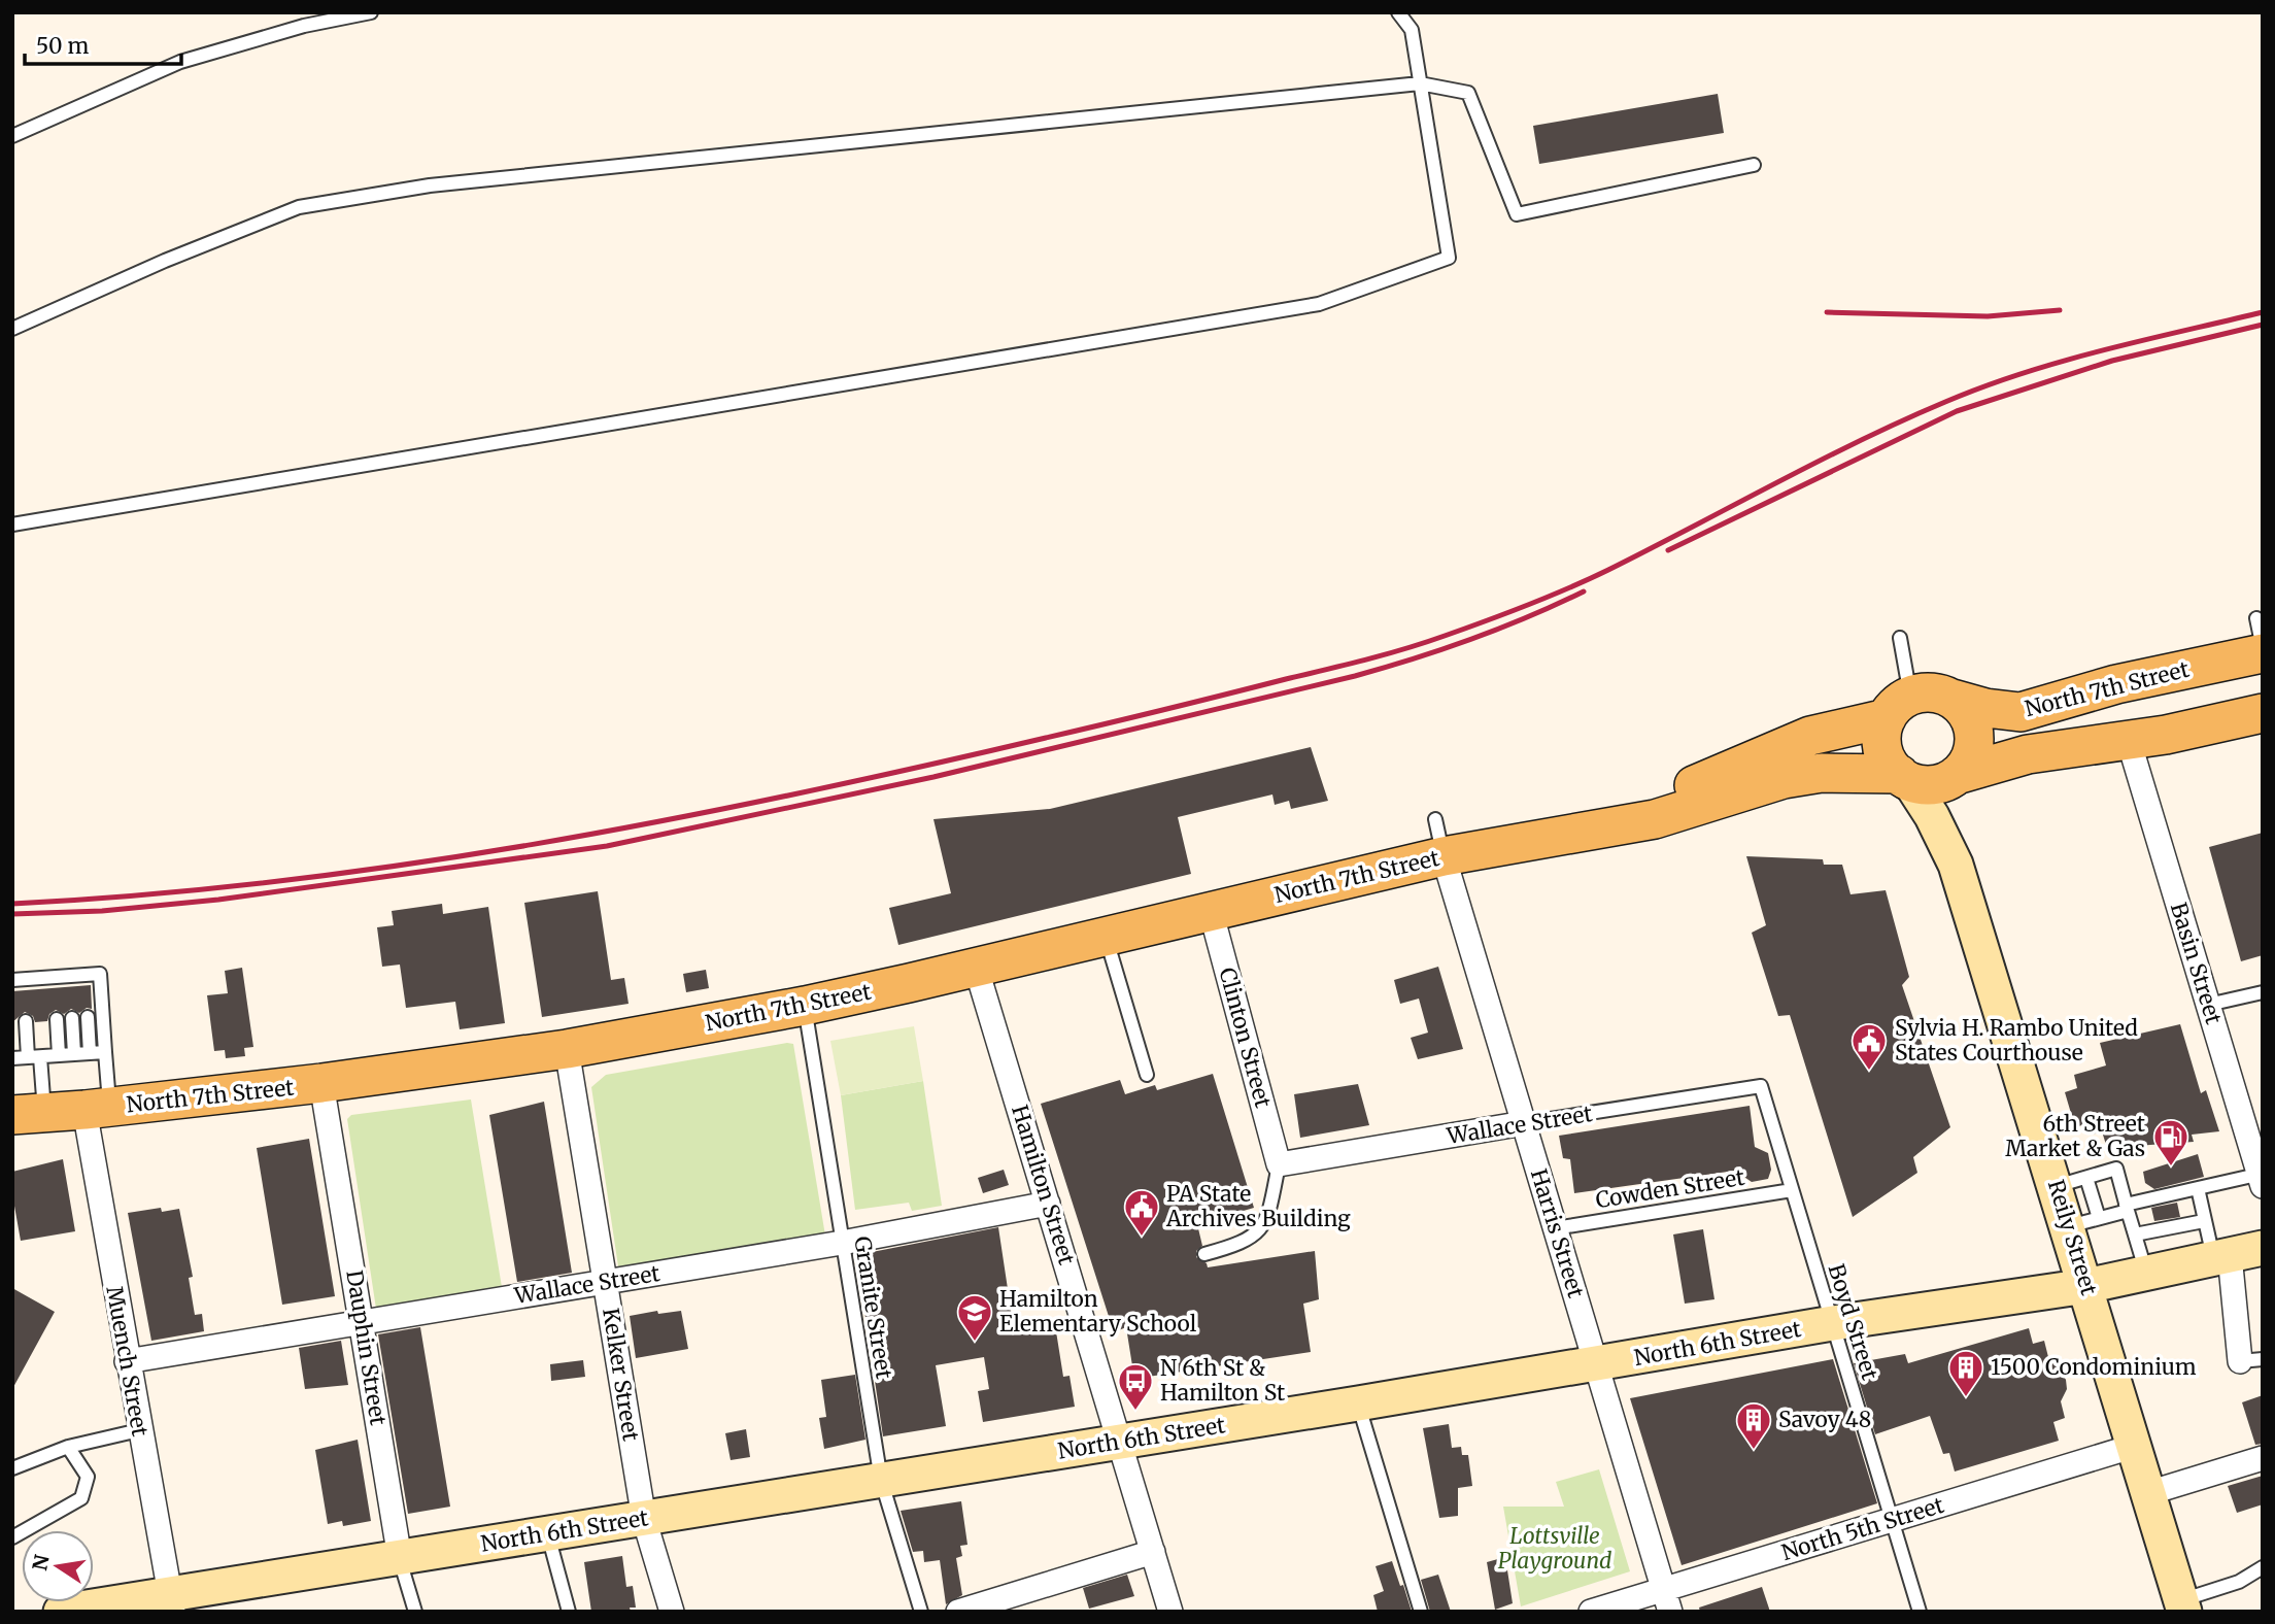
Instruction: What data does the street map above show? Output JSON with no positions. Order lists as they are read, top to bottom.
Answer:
{
  "streets": {
    "main road": ["North 7th Street", "Reily Street", "North 6th Street"],
    "street": [
      "Basin Street",
      "Clinton Street",
      "Wallace Street",
      "Hamilton Street",
      "Harris Street",
      "Dauphin Street",
      "Muench Street",
      "Kelker Street",
      "North 5th Street"
    ],
    "lane": ["Cowden Street", "Granite Street", "Boyd Street"]
  },
  "crossings": [
    ["North 7th Street", "Basin Street"],
    ["North 7th Street", "Clinton Street"],
    ["North 7th Street", "Hamilton Street"],
    ["North 7th Street", "Harris Street"],
    ["North 7th Street", "Reily Street"],
    ["North 7th Street", "Granite Street"],
    ["North 7th Street", "Dauphin Street"],
    ["North 7th Street", "Muench Street"],
    ["North 7th Street", "Kelker Street"],
    ["Clinton Street", "Wallace Street"],
    ["Wallace Street", "Hamilton Street"],
    ["Wallace Street", "Harris Street"],
    ["Wallace Street", "Granite Street"],
    ["Wallace Street", "Boyd Street"],
    ["Wallace Street", "Dauphin Street"],
    ["Wallace Street", "Muench Street"],
    ["Wallace Street", "Kelker Street"],
    ["Hamilton Street", "North 6th Street"],
    ["Cowden Street", "Harris Street"],
    ["Cowden Street", "Boyd Street"],
    ["Harris Street", "North 6th Street"],
    ["Harris Street", "North 5th Street"],
    ["Reily Street", "North 6th Street"],
    ["Reily Street", "North 5th Street"],
    ["Granite Street", "North 6th Street"],
    ["Boyd Street", "North 6th Street"],
    ["Boyd Street", "North 5th Street"],
    ["North 6th Street", "Dauphin Street"],
    ["North 6th Street", "Muench Street"],
    ["North 6th Street", "Kelker Street"]
  ],
  "parks": ["Lottsville Playground"],
  "places": {
    "public building": ["Sylvia H. Rambo United States Courthouse", "PA State Archives Building"],
    "fuel station": ["6th Street Market & Gas"],
    "school or university": ["Hamilton Elementary School"],
    "building": ["1500 Condominium", "Savoy 48"],
    "bus stop": ["N 6th St & Hamilton St"]
  },
  "scale_bar": "50 m",
  "north": "left"
}
